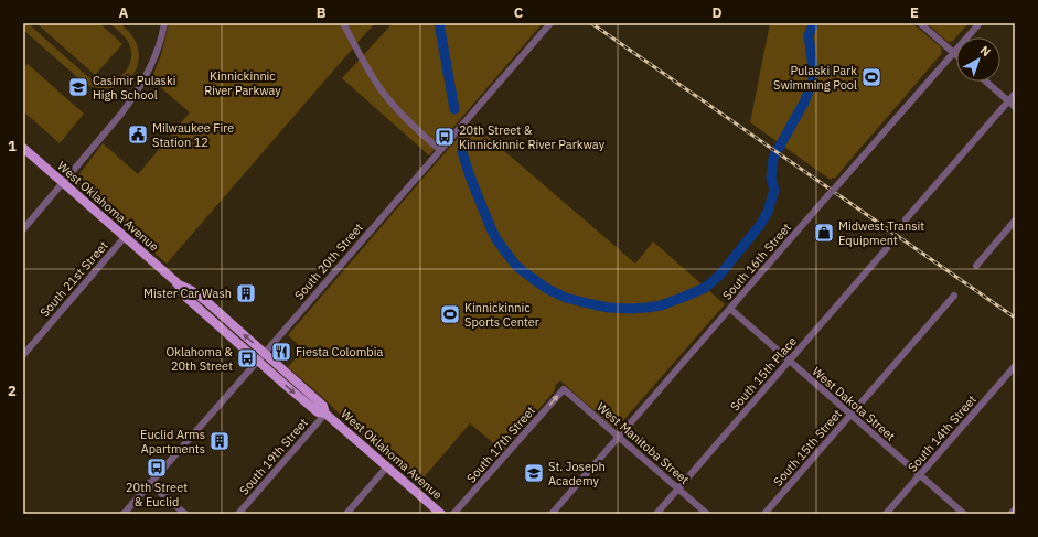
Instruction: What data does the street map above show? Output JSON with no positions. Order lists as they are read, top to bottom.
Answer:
{
  "streets": {
    "main road": ["West Oklahoma Avenue"],
    "street": [
      "South 20th Street",
      "South 16th Street",
      "South 21st Street",
      "South 15th Place",
      "West Dakota Street",
      "South 14th Street",
      "West Manitoba Street",
      "South 17th Street",
      "South 15th Street",
      "South 19th Street"
    ]
  },
  "crossings": [
    ["West Oklahoma Avenue", "South 20th Street"],
    ["West Oklahoma Avenue", "South 21st Street"],
    ["West Oklahoma Avenue", "South 19th Street"],
    ["South 16th Street", "West Dakota Street"],
    ["South 16th Street", "West Manitoba Street"],
    ["South 15th Place", "West Dakota Street"],
    ["South 15th Place", "West Manitoba Street"],
    ["West Dakota Street", "South 14th Street"],
    ["West Dakota Street", "South 15th Street"],
    ["West Manitoba Street", "South 17th Street"]
  ],
  "one_way": ["South 17th Street"],
  "parks": ["Kinnickinnic River Parkway"],
  "places": {
    "sports": ["Pulaski Park Swimming Pool", "Kinnickinnic Sports Center"],
    "school or university": ["Casimir Pulaski High School", "St. Joseph Academy"],
    "public building": ["Milwaukee Fire Station 12"],
    "bus stop": ["20th Street & Kinnickinnic River Parkway", "Oklahoma & 20th Street", "20th Street & Euclid"],
    "shop": ["Midwest Transit Equipment"],
    "building": ["Mister Car Wash", "Euclid Arms Apartments"],
    "restaurant": ["Fiesta Colombia"]
  },
  "north": "top right",
  "grid": {
    "columns": [
      "A",
      "B",
      "C",
      "D",
      "E"
    ],
    "rows": ["1", "2"]
  }
}
